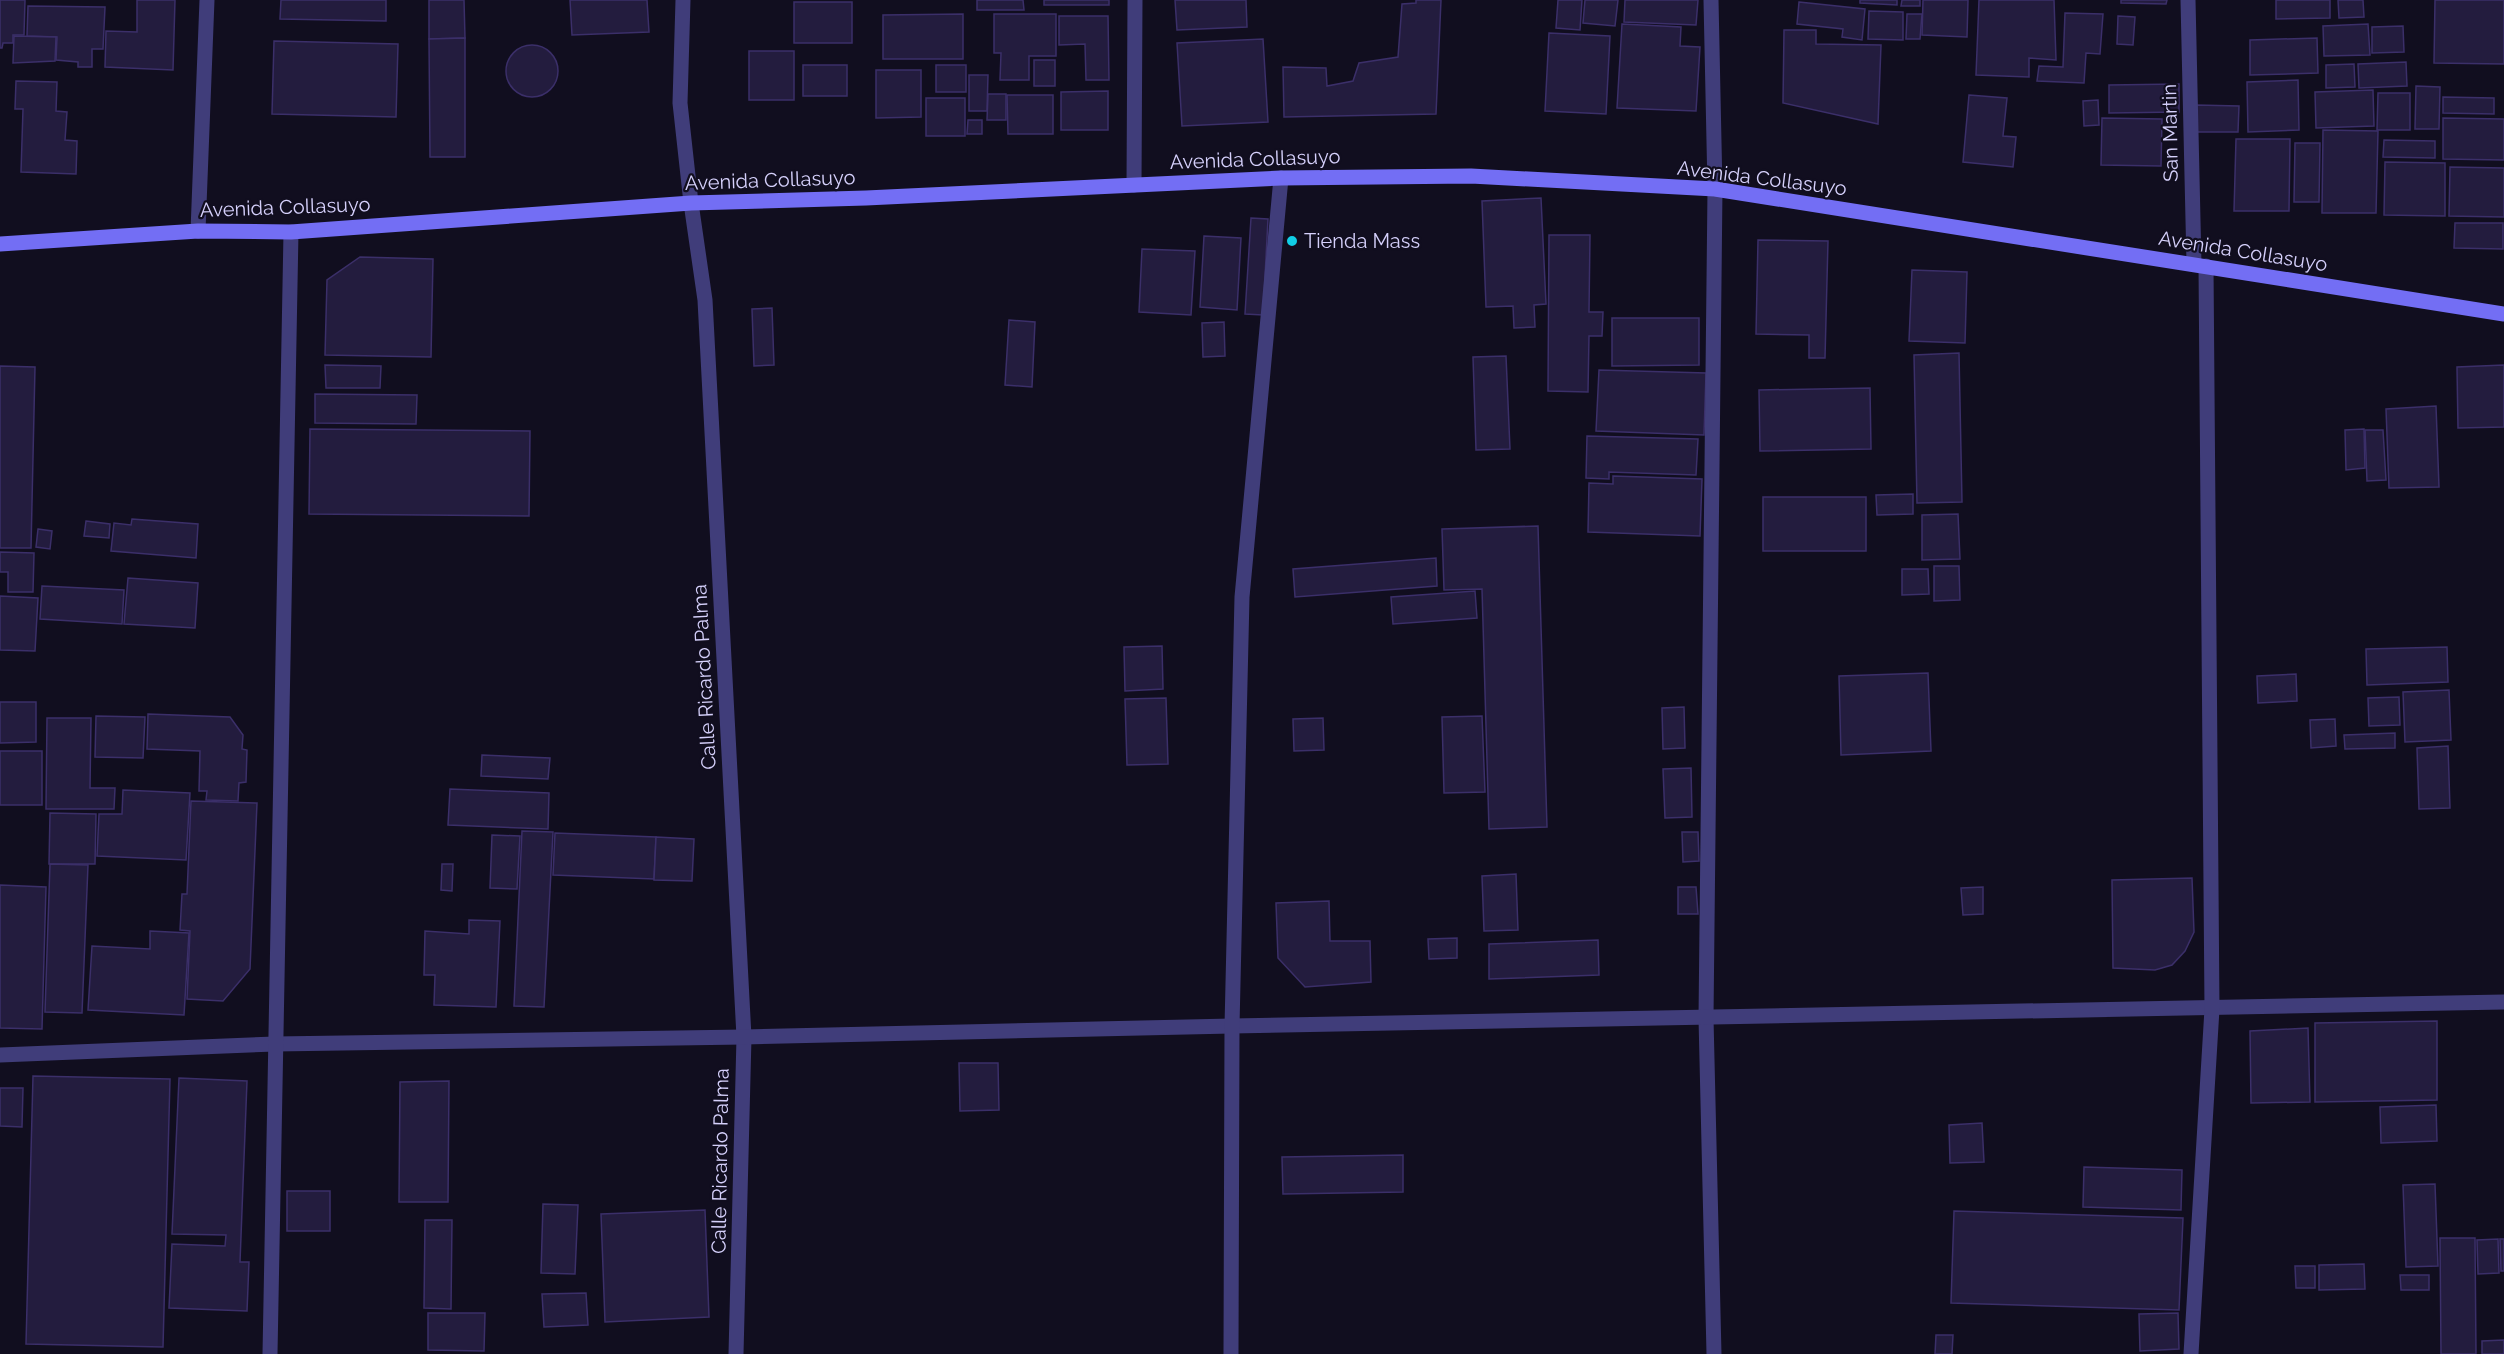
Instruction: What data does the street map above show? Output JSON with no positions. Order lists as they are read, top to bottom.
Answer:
{
  "streets": {
    "street": ["San Martin", "Avenida Collasuyo", "Calle Ricardo Palma"]
  },
  "crossings": [
    ["San Martin", "Avenida Collasuyo"],
    ["Avenida Collasuyo", "Calle Ricardo Palma"]
  ],
  "places": ["Tienda Mass"]
}
